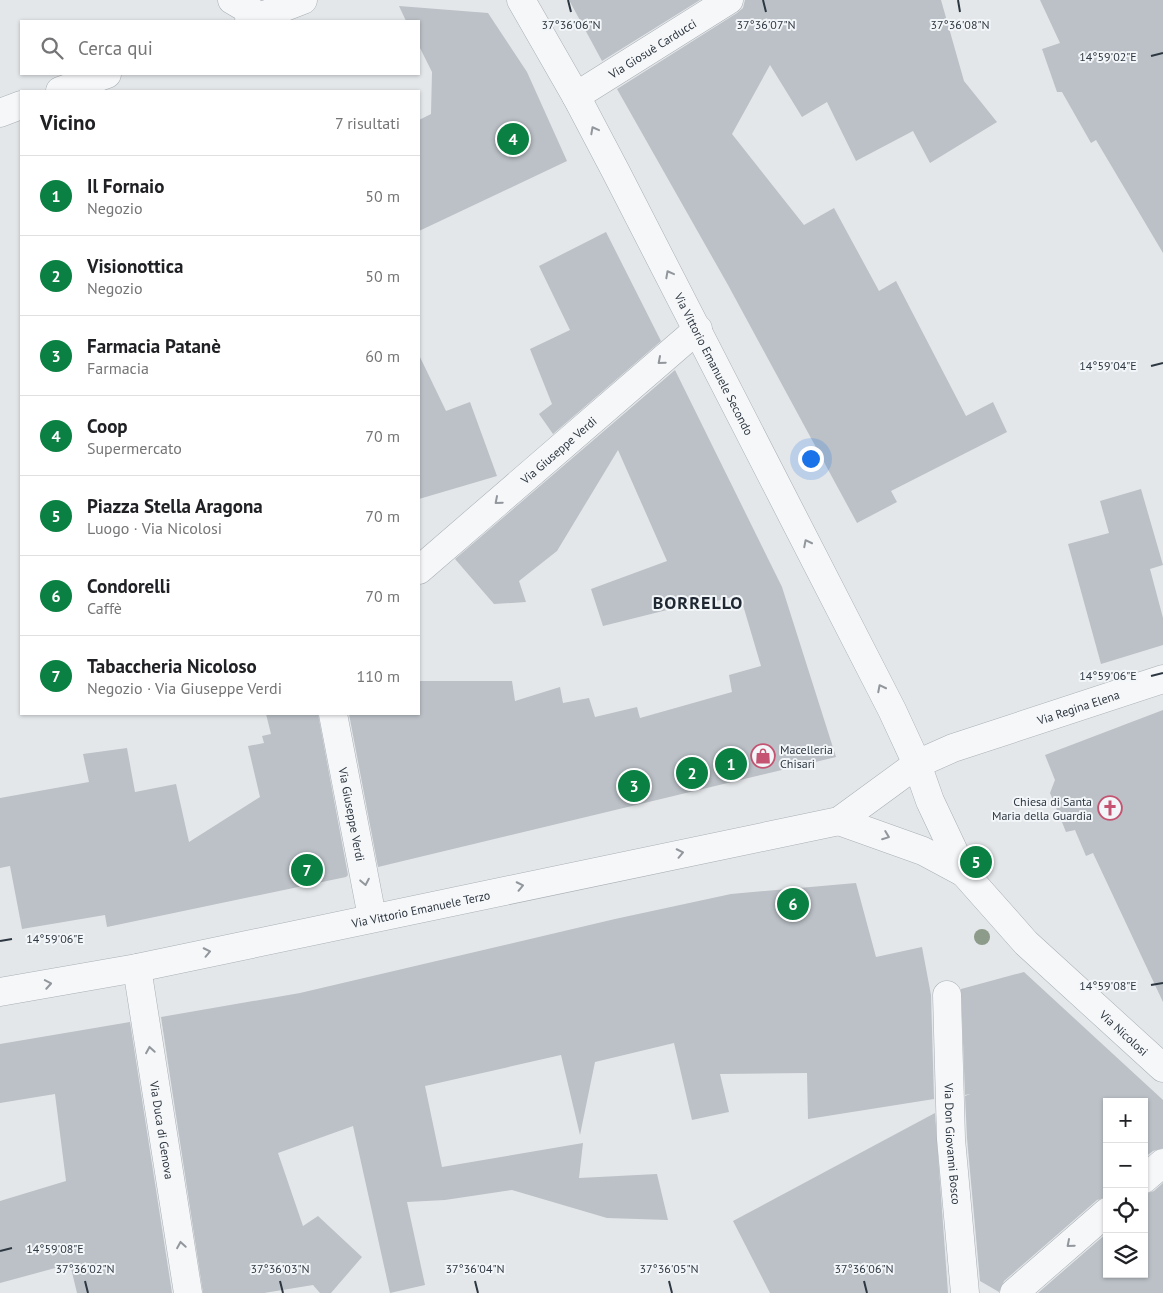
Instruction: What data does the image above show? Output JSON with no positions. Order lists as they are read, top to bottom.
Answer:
{
  "streets": {
    "street": [
      "Via Giosuè Carducci",
      "Via Vittorio Emanuele Secondo",
      "Via Giuseppe Verdi",
      "Via Regina Elena",
      "Via Vittorio Emanuele Terzo",
      "Via Nicolosi",
      "Via Duca di Genova",
      "Via Don Giovanni Bosco"
    ]
  },
  "crossings": [
    ["Via Giosuè Carducci", "Via Vittorio Emanuele Secondo"],
    ["Via Vittorio Emanuele Secondo", "Via Giuseppe Verdi"],
    ["Via Vittorio Emanuele Secondo", "Via Regina Elena"],
    ["Via Vittorio Emanuele Secondo", "Via Nicolosi"],
    ["Via Giuseppe Verdi", "Via Vittorio Emanuele Terzo"],
    ["Via Regina Elena", "Via Vittorio Emanuele Terzo"],
    ["Via Vittorio Emanuele Terzo", "Via Duca di Genova"]
  ],
  "one_way": [
    "Via Vittorio Emanuele Secondo",
    "Via Giuseppe Verdi",
    "Via Vittorio Emanuele Terzo",
    "Via Duca di Genova"
  ],
  "districts": ["BORRELLO"],
  "places": {
    "shop": ["Macelleria Chisari"],
    "church": ["Chiesa di Santa Maria della Guardia"]
  },
  "page": {
    "search": "Cerca qui",
    "heading": ["Vicino", "7 risultati"],
    "pins": [
      "4",
      "1",
      "2",
      "3",
      "5",
      "7",
      "6"
    ],
    "list": [
      {
        "mark": "1",
        "name": "Il Fornaio",
        "note": "Negozio",
        "value": "50 m"
      },
      {
        "mark": "2",
        "name": "Visionottica",
        "note": "Negozio",
        "value": "50 m"
      },
      {
        "mark": "3",
        "name": "Farmacia Patanè",
        "note": "Farmacia",
        "value": "60 m"
      },
      {
        "mark": "4",
        "name": "Coop",
        "note": "Supermercato",
        "value": "70 m"
      },
      {
        "mark": "5",
        "name": "Piazza Stella Aragona",
        "note": "Luogo · Via Nicolosi",
        "value": "70 m"
      },
      {
        "mark": "6",
        "name": "Condorelli",
        "note": "Caffè",
        "value": "70 m"
      },
      {
        "mark": "7",
        "name": "Tabaccheria Nicoloso",
        "note": "Negozio · Via Giuseppe Verdi",
        "value": "110 m"
      }
    ],
    "map_buttons": ["+", "−"]
  },
  "coordinates": [
    "37°36'08\"N",
    "37°36'06\"N",
    "37°36'07\"N",
    "14°59'02\"E",
    "14°59'04\"E",
    "14°59'06\"E",
    "14°59'08\"E",
    "37°36'02\"N",
    "37°36'03\"N",
    "37°36'04\"N",
    "37°36'05\"N"
  ]
}
